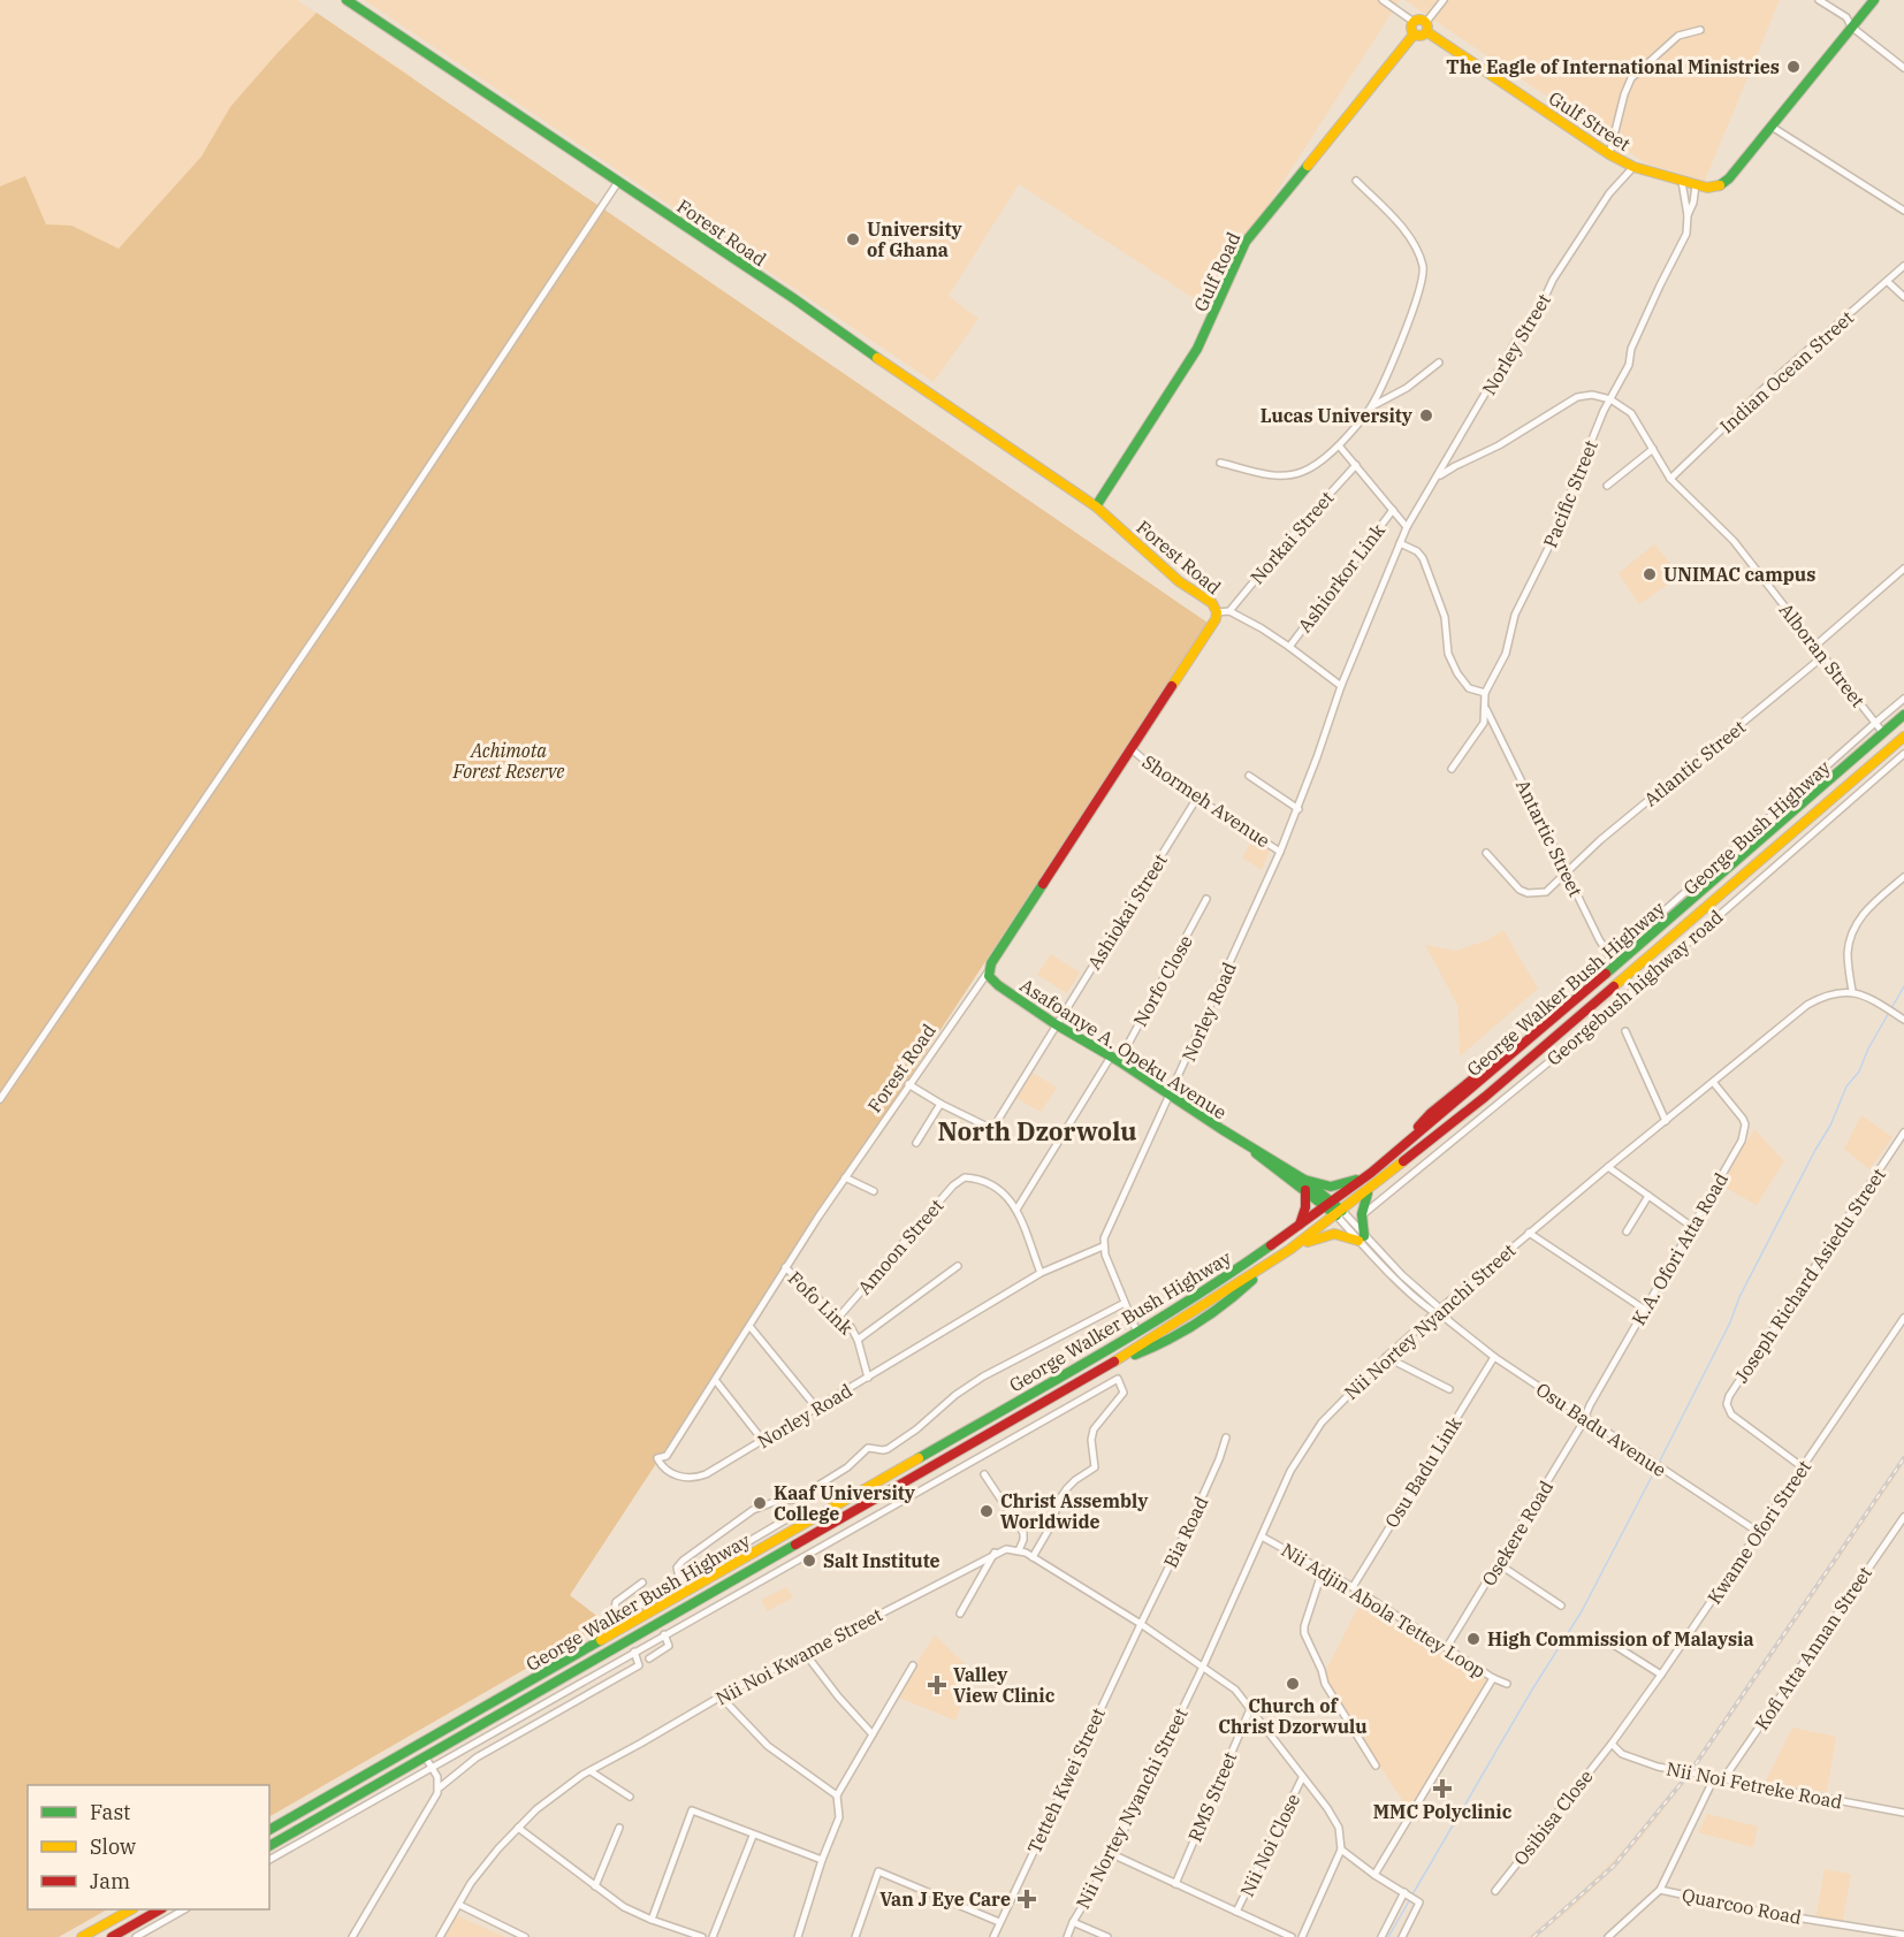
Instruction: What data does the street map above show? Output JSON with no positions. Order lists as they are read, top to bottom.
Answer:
{
  "streets": {
    "main road": [
      "Gulf Street",
      "Forest Road",
      "Gulf Road",
      "George Walker Bush Highway",
      "Asafoanye A. Opeku Avenue"
    ],
    "street": [
      "Norley Street",
      "Indian Ocean Street",
      "Pacific Street",
      "Norkai Street",
      "Ashiorkor Link",
      "Alboran Street",
      "Atlantic Street",
      "Shormeh Avenue",
      "George Bush Highway",
      "Antartic Street",
      "Ashiokai Street",
      "Norfo Close",
      "Georgebush highway road",
      "Norley Road",
      "Amoon Street",
      "K.A. Ofori Atta Road",
      "Joseph Richard Asiedu Street",
      "Fofo Link",
      "Nii Nortey Nyanchi Street",
      "Osu Badu Avenue",
      "Osu Badu Link",
      "Bia Road",
      "Kwame Ofori Street",
      "Osekere Road",
      "Nii Adjin Abola Tettey Loop",
      "Kofi Atta Annan Street",
      "Nii Noi Kwame Street",
      "Tetteh Kwei Street",
      "Nii Noi Fetreke Road",
      "RMS Street",
      "Osibisa Close",
      "Nii Noi Close",
      "Quarcoo Road"
    ]
  },
  "crossings": [
    ["Gulf Street", "Gulf Road"],
    ["Gulf Street", "Norley Street"],
    ["Gulf Street", "Pacific Street"],
    ["Forest Road", "Gulf Road"],
    ["Forest Road", "Shormeh Avenue"],
    ["Forest Road", "Norley Road"],
    ["Forest Road", "Asafoanye A. Opeku Avenue"],
    ["Forest Road", "Fofo Link"],
    ["Norley Street", "Norley Road"],
    ["Indian Ocean Street", "Alboran Street"],
    ["Pacific Street", "Alboran Street"],
    ["Pacific Street", "Antartic Street"],
    ["Alboran Street", "Atlantic Street"],
    ["Alboran Street", "George Bush Highway"],
    ["Alboran Street", "George Walker Bush Highway"],
    ["Atlantic Street", "Antartic Street"],
    ["Shormeh Avenue", "Ashiokai Street"],
    ["Shormeh Avenue", "Norley Road"],
    ["George Bush Highway", "Antartic Street"],
    ["George Bush Highway", "George Walker Bush Highway"],
    ["Antartic Street", "George Walker Bush Highway"],
    ["Ashiokai Street", "Asafoanye A. Opeku Avenue"],
    ["Norfo Close", "Asafoanye A. Opeku Avenue"],
    ["Norfo Close", "Amoon Street"],
    ["George Walker Bush Highway", "Asafoanye A. Opeku Avenue"],
    ["George Walker Bush Highway", "Osu Badu Avenue"],
    ["Norley Road", "Asafoanye A. Opeku Avenue"],
    ["Norley Road", "Fofo Link"],
    ["Asafoanye A. Opeku Avenue", "Osu Badu Avenue"],
    ["Amoon Street", "Fofo Link"],
    ["K.A. Ofori Atta Road", "Nii Nortey Nyanchi Street"],
    ["K.A. Ofori Atta Road", "Osu Badu Avenue"],
    ["K.A. Ofori Atta Road", "Osekere Road"],
    ["Joseph Richard Asiedu Street", "Kwame Ofori Street"],
    ["Nii Nortey Nyanchi Street", "Osu Badu Avenue"],
    ["Nii Nortey Nyanchi Street", "Nii Adjin Abola Tettey Loop"],
    ["Osu Badu Avenue", "Osu Badu Link"],
    ["Osu Badu Avenue", "Kwame Ofori Street"],
    ["Osu Badu Avenue", "Osekere Road"],
    ["Osu Badu Link", "Nii Adjin Abola Tettey Loop"],
    ["Bia Road", "Tetteh Kwei Street"],
    ["Kwame Ofori Street", "Nii Noi Fetreke Road"],
    ["Kwame Ofori Street", "Osibisa Close"],
    ["Osekere Road", "Nii Adjin Abola Tettey Loop"],
    ["Kofi Atta Annan Street", "Nii Noi Fetreke Road"],
    ["Nii Noi Fetreke Road", "Osibisa Close"]
  ],
  "districts": ["North Dzorwolu"],
  "parks": ["Achimota Forest Reserve"],
  "places": {
    "other": [
      "The Eagle of International Ministries",
      "University of Ghana",
      "Lucas University",
      "UNIMAC campus",
      "Kaaf University College",
      "Christ Assembly Worldwide",
      "Salt Institute",
      "High Commission of Malaysia",
      "Church of Christ Dzorwulu"
    ],
    "health": ["Valley View Clinic", "MMC Polyclinic", "Van J Eye Care"]
  },
  "legend": ["Fast", "Slow", "Jam"]
}
